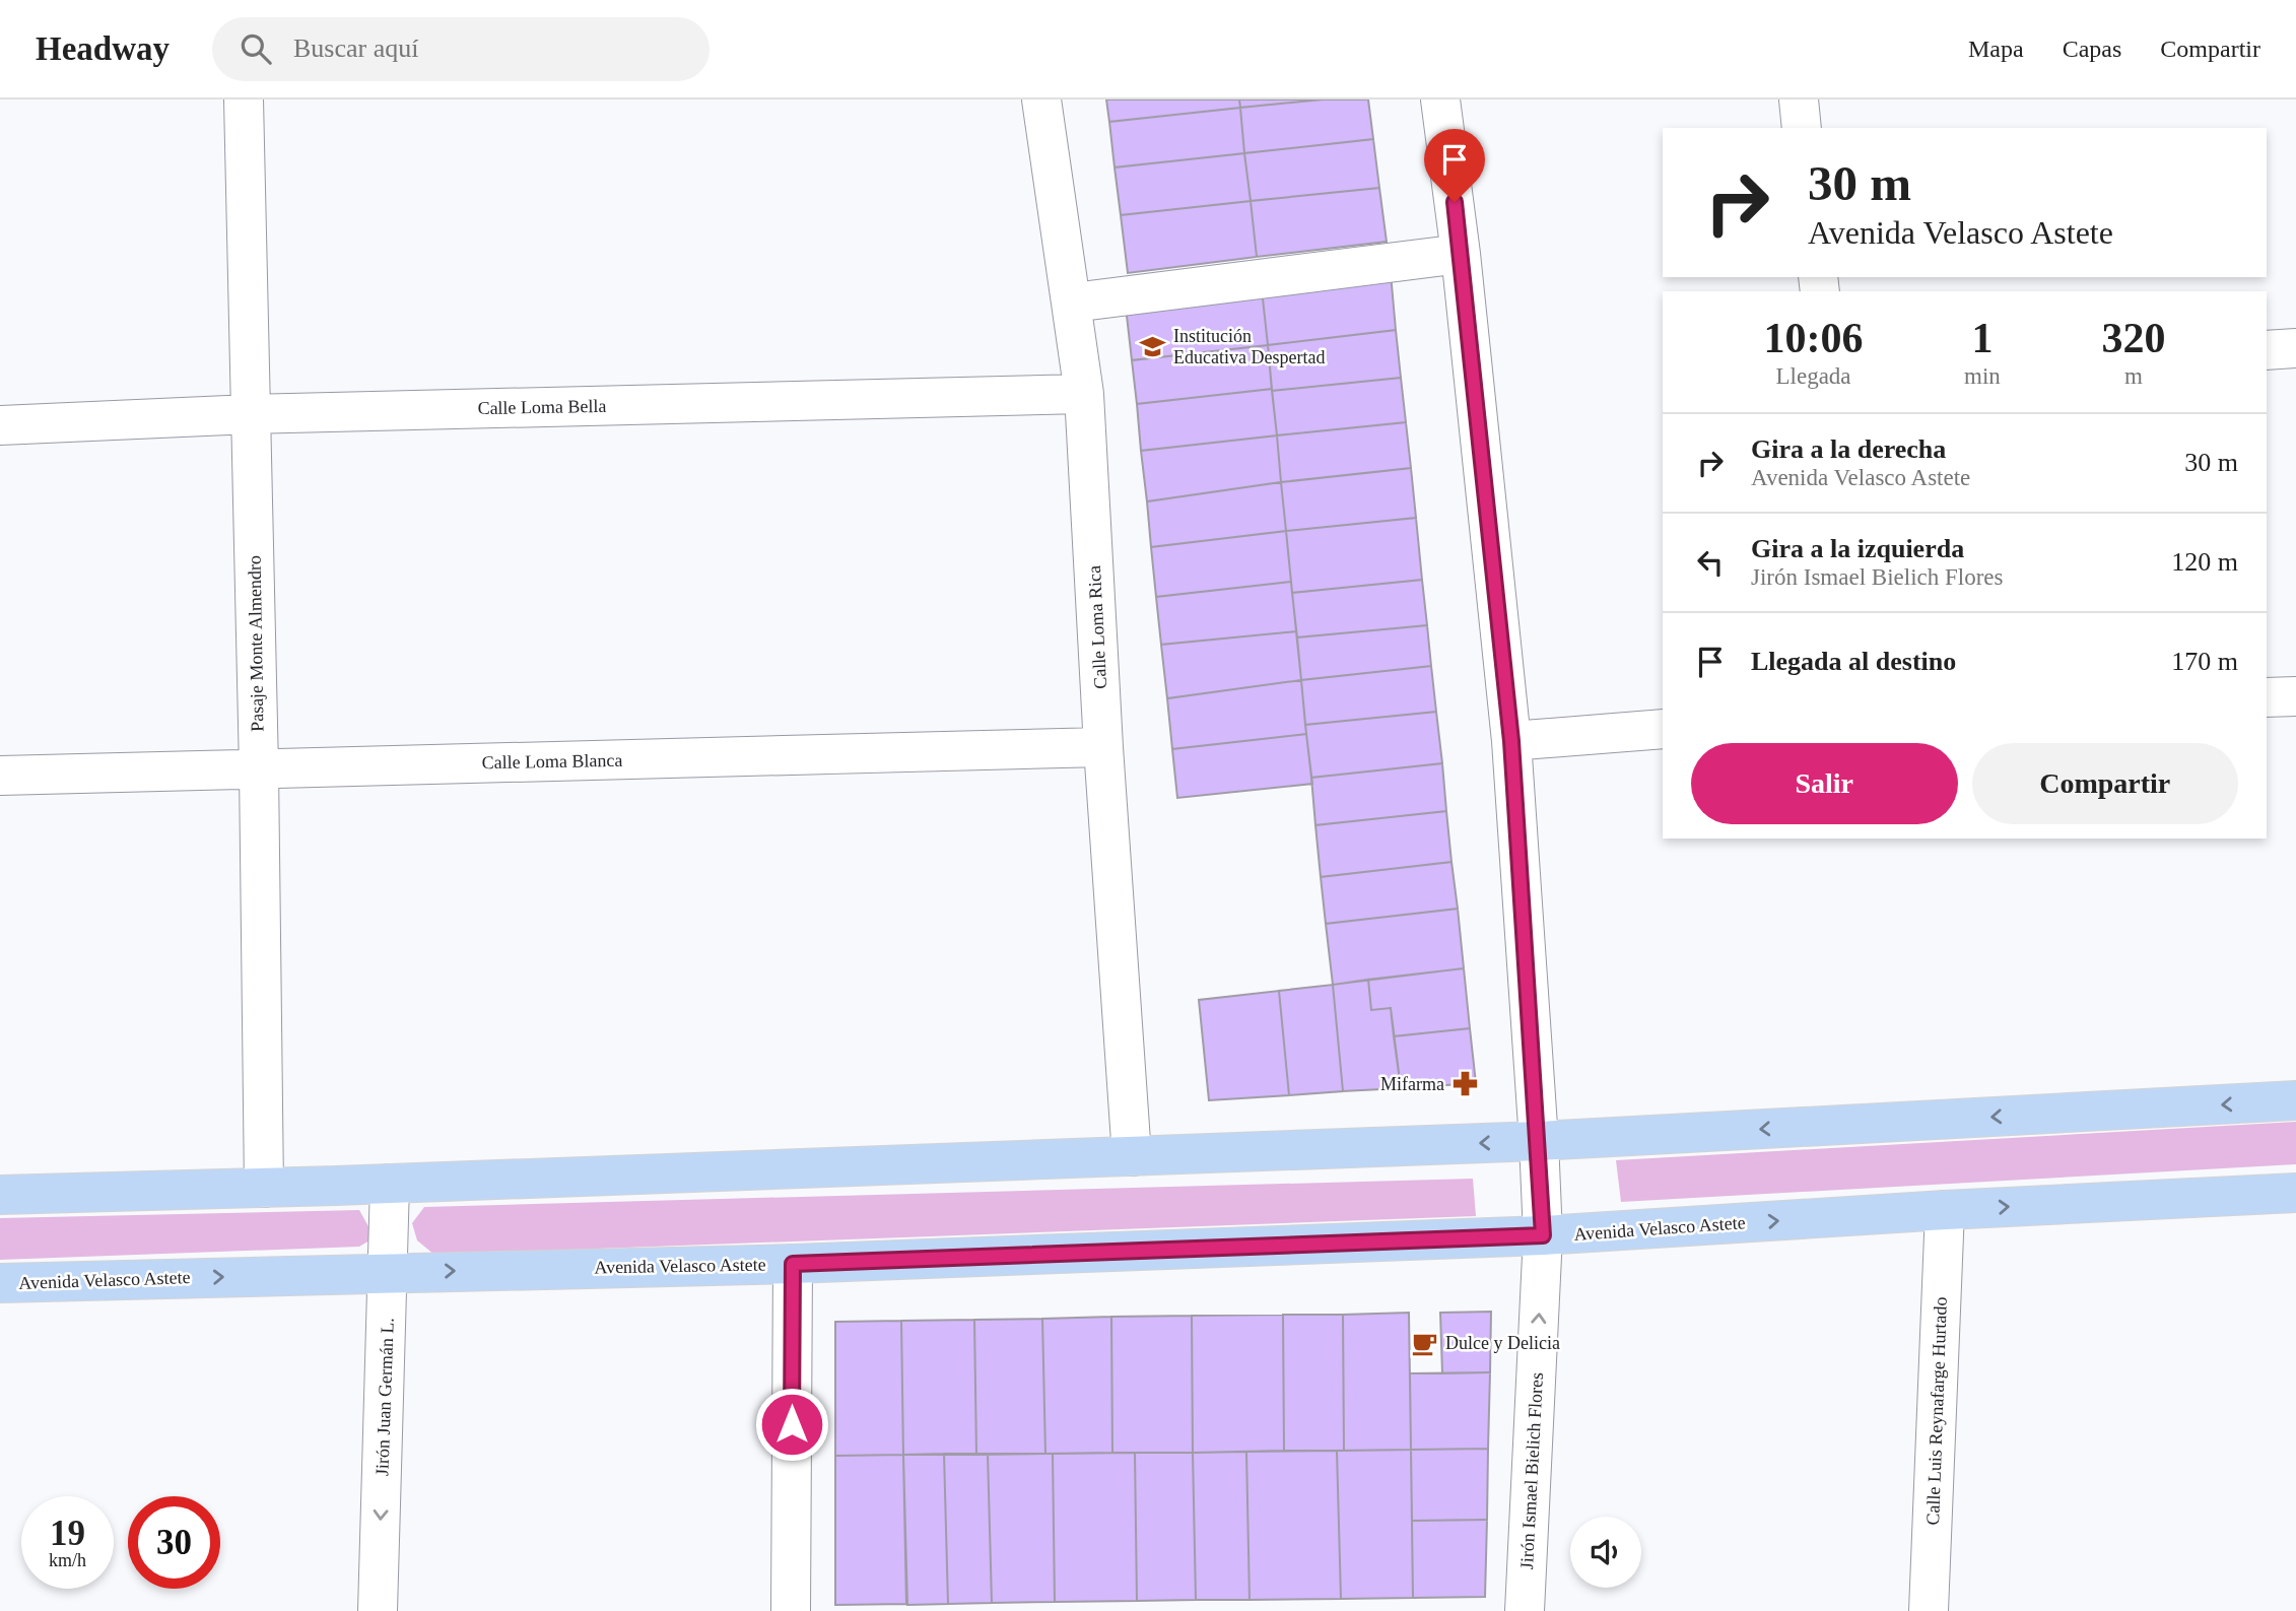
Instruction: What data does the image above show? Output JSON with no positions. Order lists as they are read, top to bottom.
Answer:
{
  "streets": {
    "main road": ["Avenida Velasco Astete"],
    "street": [
      "Calle Loma Bella",
      "Calle Loma Rica",
      "Pasaje Monte Almendro",
      "Calle Loma Blanca",
      "Jirón Juan Germán L.",
      "Calle Luis Reynafarge Hurtado",
      "Jirón Ismael Bielich Flores"
    ]
  },
  "crossings": [
    ["Calle Loma Bella", "Calle Loma Rica"],
    ["Calle Loma Bella", "Pasaje Monte Almendro"],
    ["Calle Loma Rica", "Calle Loma Blanca"],
    ["Pasaje Monte Almendro", "Calle Loma Blanca"],
    ["Avenida Velasco Astete", "Jirón Juan Germán L."],
    ["Avenida Velasco Astete", "Calle Luis Reynafarge Hurtado"],
    ["Avenida Velasco Astete", "Jirón Ismael Bielich Flores"]
  ],
  "one_way": ["Jirón Juan Germán L."],
  "places": {
    "school or university": ["Institución Educativa Despertad"],
    "pharmacy": ["Mifarma"],
    "cafe": ["Dulce y Delicia"]
  },
  "page": {
    "header": "Headway",
    "search": "Buscar aquí",
    "nav": ["Mapa", "Capas", "Compartir"],
    "turn": ["30 m", "Avenida Velasco Astete"],
    "eta": [
      "10:06",
      "Llegada",
      "1",
      "min",
      "320",
      "m"
    ],
    "list": [
      {
        "name": "Gira a la derecha",
        "note": "Avenida Velasco Astete",
        "value": "30 m"
      },
      {
        "name": "Gira a la izquierda",
        "note": "Jirón Ismael Bielich Flores",
        "value": "120 m"
      },
      {
        "name": "Llegada al destino",
        "value": "170 m"
      }
    ],
    "buttons": ["Salir", "Compartir"],
    "speed": "19 km/h",
    "limit": "30"
  }
}
